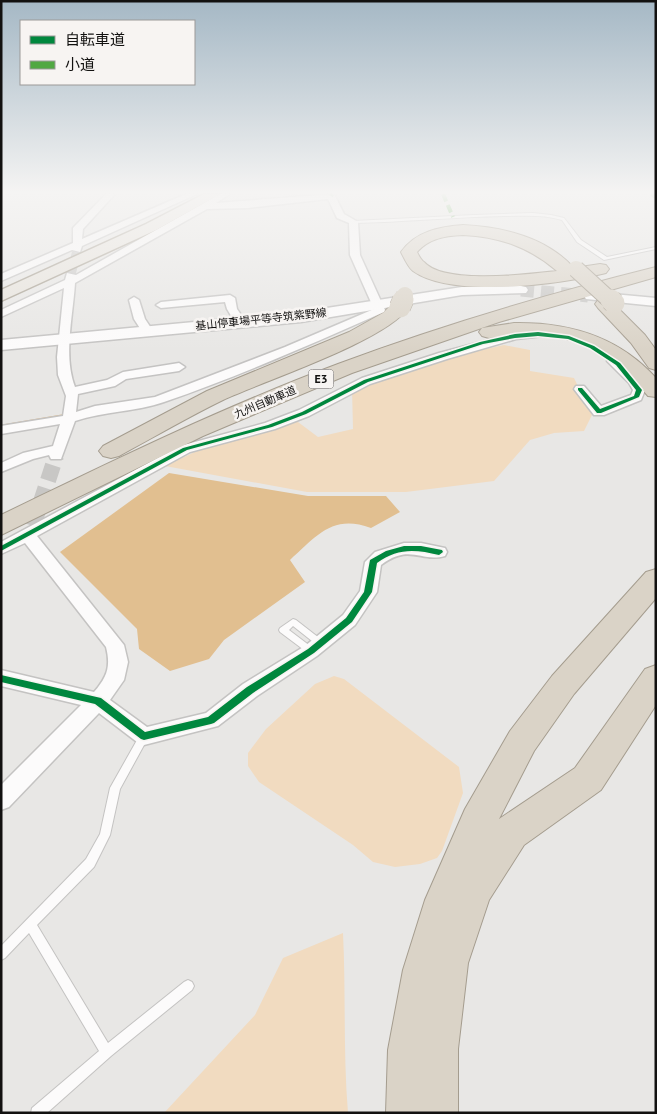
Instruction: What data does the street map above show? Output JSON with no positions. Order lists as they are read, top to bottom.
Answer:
{
  "streets": {
    "highway": ["E3", "九州自動車道"],
    "main road": ["基山停車場平等寺筑紫野線"]
  },
  "legend": ["自転車道", "小道"]
}
